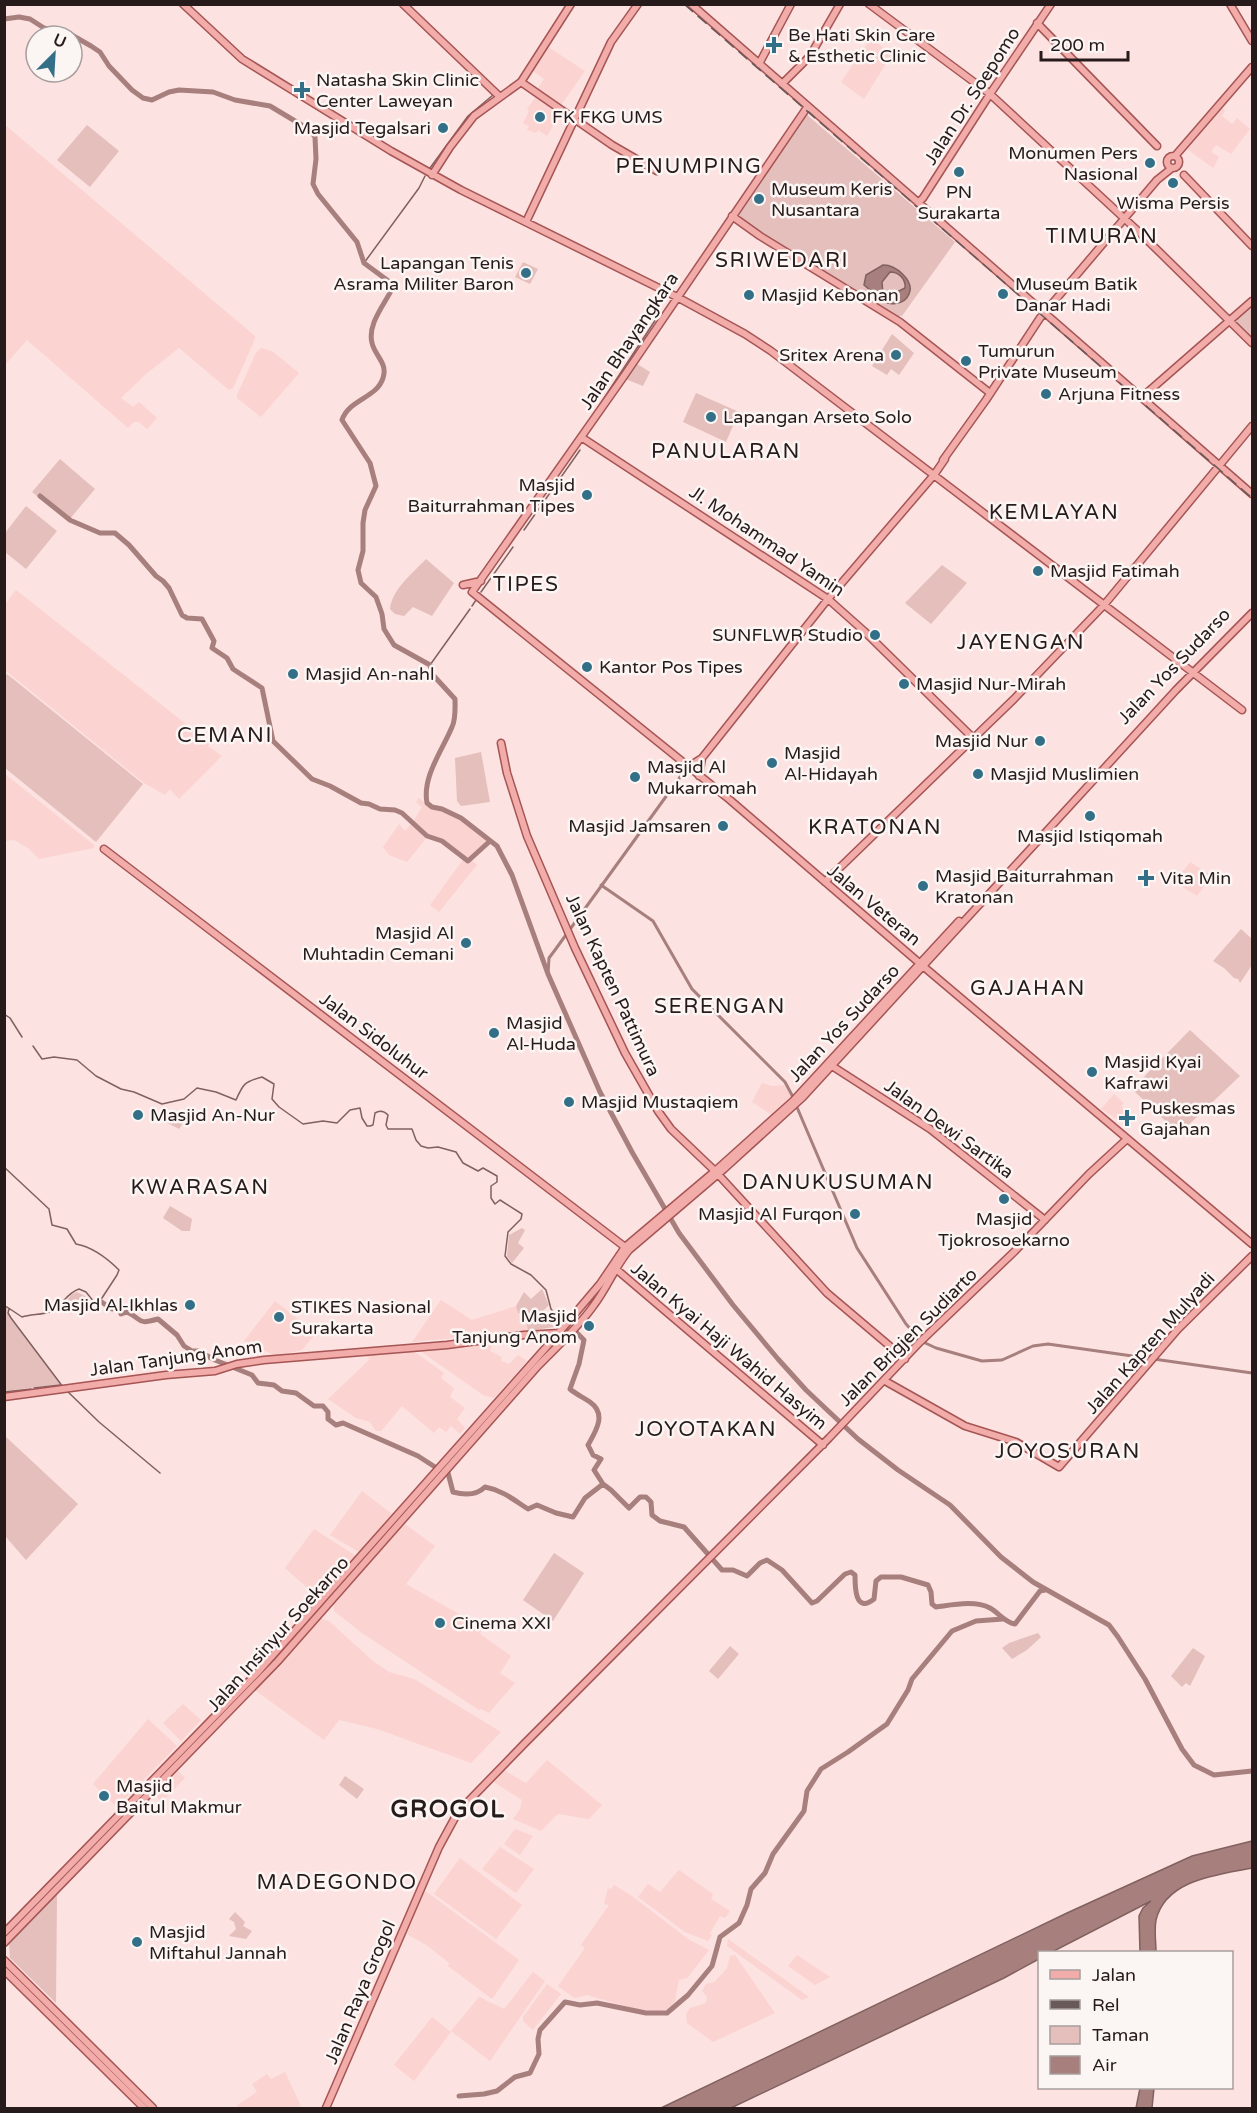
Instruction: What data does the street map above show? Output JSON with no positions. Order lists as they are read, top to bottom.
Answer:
{
  "streets": {
    "main road": [
      "Jalan Dr. Soepomo",
      "Jalan Bhayangkara",
      "Jl. Mohammad Yamin",
      "Jalan Yos Sudarso",
      "Jalan Veteran",
      "Jalan Kapten Pattimura",
      "Jalan Sidoluhur",
      "Jalan Dewi Sartika",
      "Jalan Brigjen Sudiarto",
      "Jalan Kapten Mulyadi",
      "Jalan Kyai Haji Wahid Hasyim",
      "Jalan Tanjung Anom",
      "Jalan Insinyur Soekarno",
      "Jalan Raya Grogol"
    ]
  },
  "crossings": [
    ["Jalan Bhayangkara", "Jl. Mohammad Yamin"],
    ["Jalan Bhayangkara", "Jalan Veteran"],
    ["Jalan Yos Sudarso", "Jalan Veteran"],
    ["Jalan Yos Sudarso", "Jalan Kapten Pattimura"],
    ["Jalan Yos Sudarso", "Jalan Sidoluhur"],
    ["Jalan Yos Sudarso", "Jalan Dewi Sartika"],
    ["Jalan Yos Sudarso", "Jalan Tanjung Anom"],
    ["Jalan Yos Sudarso", "Jalan Insinyur Soekarno"],
    ["Jalan Veteran", "Jalan Brigjen Sudiarto"],
    ["Jalan Kapten Pattimura", "Jalan Brigjen Sudiarto"],
    ["Jalan Dewi Sartika", "Jalan Brigjen Sudiarto"],
    ["Jalan Brigjen Sudiarto", "Jalan Kapten Mulyadi"],
    ["Jalan Brigjen Sudiarto", "Jalan Kyai Haji Wahid Hasyim"],
    ["Jalan Brigjen Sudiarto", "Jalan Raya Grogol"],
    ["Jalan Kyai Haji Wahid Hasyim", "Jalan Insinyur Soekarno"],
    ["Jalan Tanjung Anom", "Jalan Insinyur Soekarno"]
  ],
  "districts": [
    "PENUMPING",
    "TIMURAN",
    "SRIWEDARI",
    "PANULARAN",
    "KEMLAYAN",
    "TIPES",
    "JAYENGAN",
    "CEMANI",
    "KRATONAN",
    "GAJAHAN",
    "SERENGAN",
    "DANUKUSUMAN",
    "KWARASAN",
    "JOYOTAKAN",
    "JOYOSURAN",
    "GROGOL",
    "MADEGONDO"
  ],
  "places": {
    "health": [
      "Be Hati Skin Care & Esthetic Clinic",
      "Natasha Skin Clinic Center Laweyan",
      "Vita Min",
      "Puskesmas Gajahan"
    ],
    "other": [
      "FK FKG UMS",
      "Masjid Tegalsari",
      "Monumen Pers Nasional",
      "PN Surakarta",
      "Wisma Persis",
      "Museum Keris Nusantara",
      "Lapangan Tenis Asrama Militer Baron",
      "Museum Batik Danar Hadi",
      "Masjid Kebonan",
      "Sritex Arena",
      "Tumurun Private Museum",
      "Arjuna Fitness",
      "Lapangan Arseto Solo",
      "Masjid Baiturrahman Tipes",
      "Masjid Fatimah",
      "SUNFLWR Studio",
      "Kantor Pos Tipes",
      "Masjid An-nahl",
      "Masjid Nur-Mirah",
      "Masjid Nur",
      "Masjid Al-Hidayah",
      "Masjid Muslimien",
      "Masjid Al Mukarromah",
      "Masjid Istiqomah",
      "Masjid Jamsaren",
      "Masjid Baiturrahman Kratonan",
      "Masjid Al Muhtadin Cemani",
      "Masjid Al-Huda",
      "Masjid Kyai Kafrawi",
      "Masjid Mustaqiem",
      "Masjid An-Nur",
      "Masjid Tjokrosoekarno",
      "Masjid Al Furqon",
      "Masjid Al-Ikhlas",
      "STIKES Nasional Surakarta",
      "Masjid Tanjung Anom",
      "Cinema XXI",
      "Masjid Baitul Makmur",
      "Masjid Miftahul Jannah"
    ]
  },
  "legend": [
    "Jalan",
    "Rel",
    "Taman",
    "Air"
  ],
  "scale_bar": "200 m",
  "north": "top right"
}
